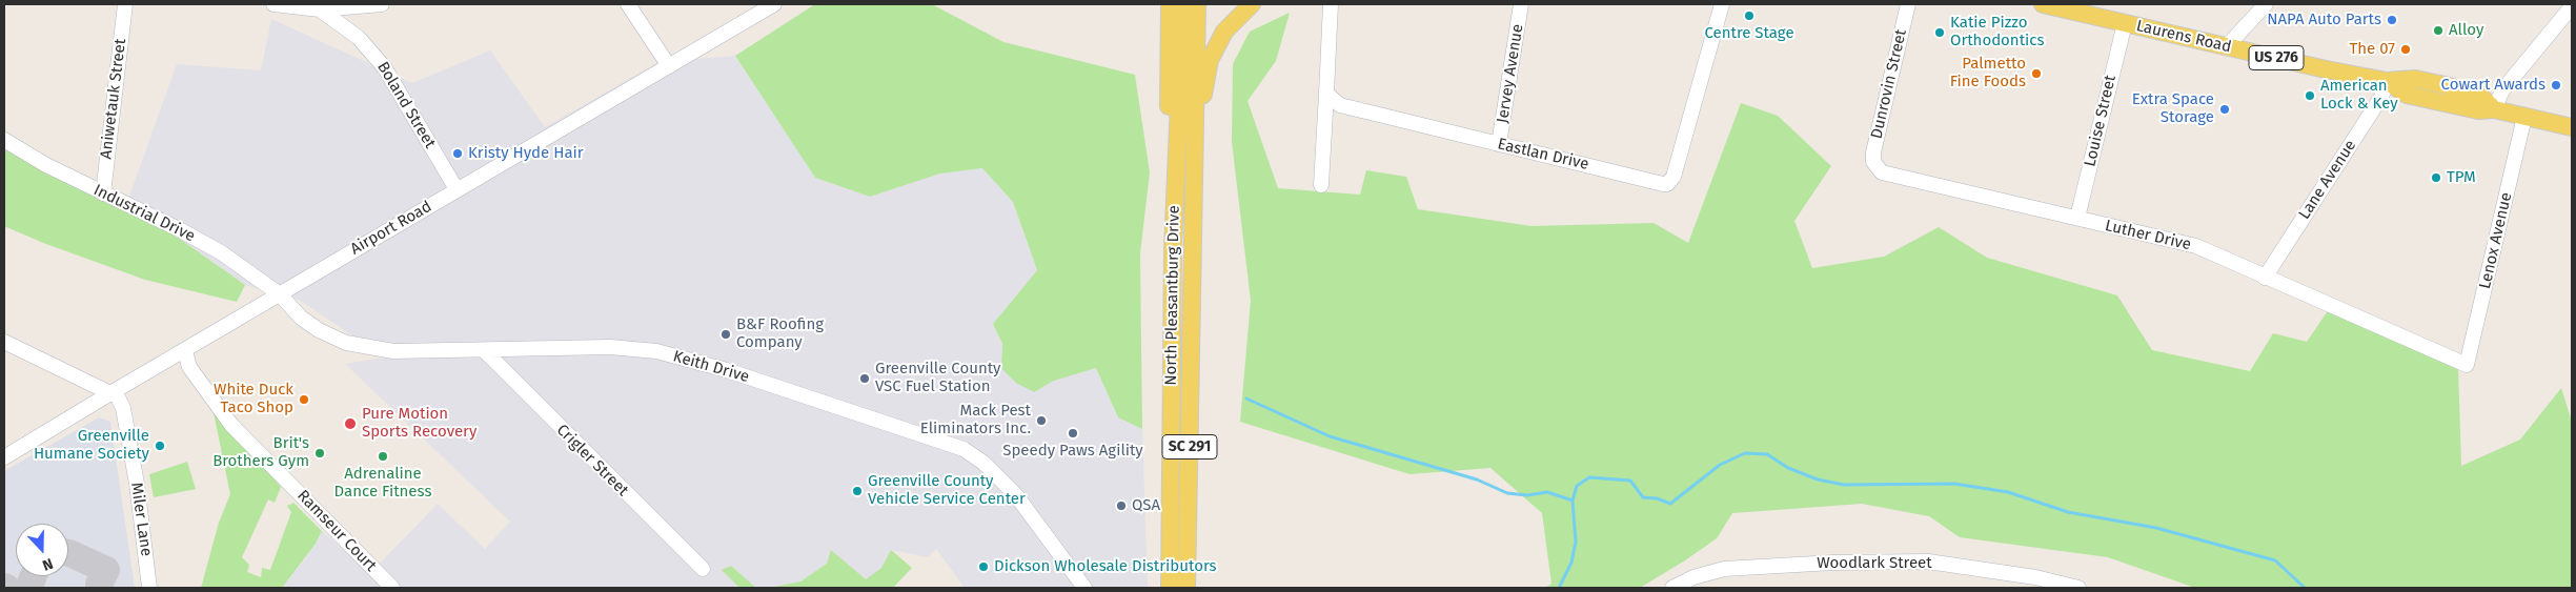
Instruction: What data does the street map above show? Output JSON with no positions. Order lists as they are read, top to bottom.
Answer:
{
  "streets": {
    "main road": [
      "Laurens Road",
      "US 276",
      "North Pleasantburg Drive",
      "SC 291"
    ],
    "street": [
      "Jervey Avenue",
      "Dunrovin Street",
      "Aniwetauk Street",
      "Boland Street",
      "Louise Street",
      "Eastlan Drive",
      "Lane Avenue",
      "Industrial Drive",
      "Airport Road",
      "Luther Drive",
      "Lenox Avenue",
      "Keith Drive",
      "Crigler Street",
      "Miler Lane",
      "Ramseur Court",
      "Woodlark Street"
    ]
  },
  "crossings": [
    ["Laurens Road", "Louise Street"],
    ["Laurens Road", "Lane Avenue"],
    ["Laurens Road", "Lenox Avenue"],
    ["Jervey Avenue", "Eastlan Drive"],
    ["Dunrovin Street", "Luther Drive"],
    ["Aniwetauk Street", "Industrial Drive"],
    ["Boland Street", "Airport Road"],
    ["Louise Street", "Luther Drive"],
    ["Lane Avenue", "Luther Drive"],
    ["Industrial Drive", "Airport Road"],
    ["Industrial Drive", "Keith Drive"],
    ["Airport Road", "Keith Drive"],
    ["Airport Road", "Miler Lane"],
    ["Airport Road", "Ramseur Court"],
    ["Luther Drive", "Lenox Avenue"],
    ["Keith Drive", "Crigler Street"]
  ],
  "places": [
    "Centre Stage",
    "NAPA Auto Parts",
    "Alloy",
    "Katie Pizzo Orthodontics",
    "The 07",
    "Palmetto Fine Foods",
    "Cowart Awards",
    "American Lock & Key",
    "Extra Space Storage",
    "Kristy Hyde Hair",
    "TPM",
    "B&F Roofing Company",
    "Greenville County VSC Fuel Station",
    "White Duck Taco Shop",
    "Mack Pest Eliminators Inc.",
    "Pure Motion Sports Recovery",
    "Speedy Paws Agility",
    "Greenville Humane Society",
    "Brit's Brothers Gym",
    "Adrenaline Dance Fitness",
    "Greenville County Vehicle Service Center",
    "QSA",
    "Dickson Wholesale Distributors"
  ],
  "north": "bottom"
}
